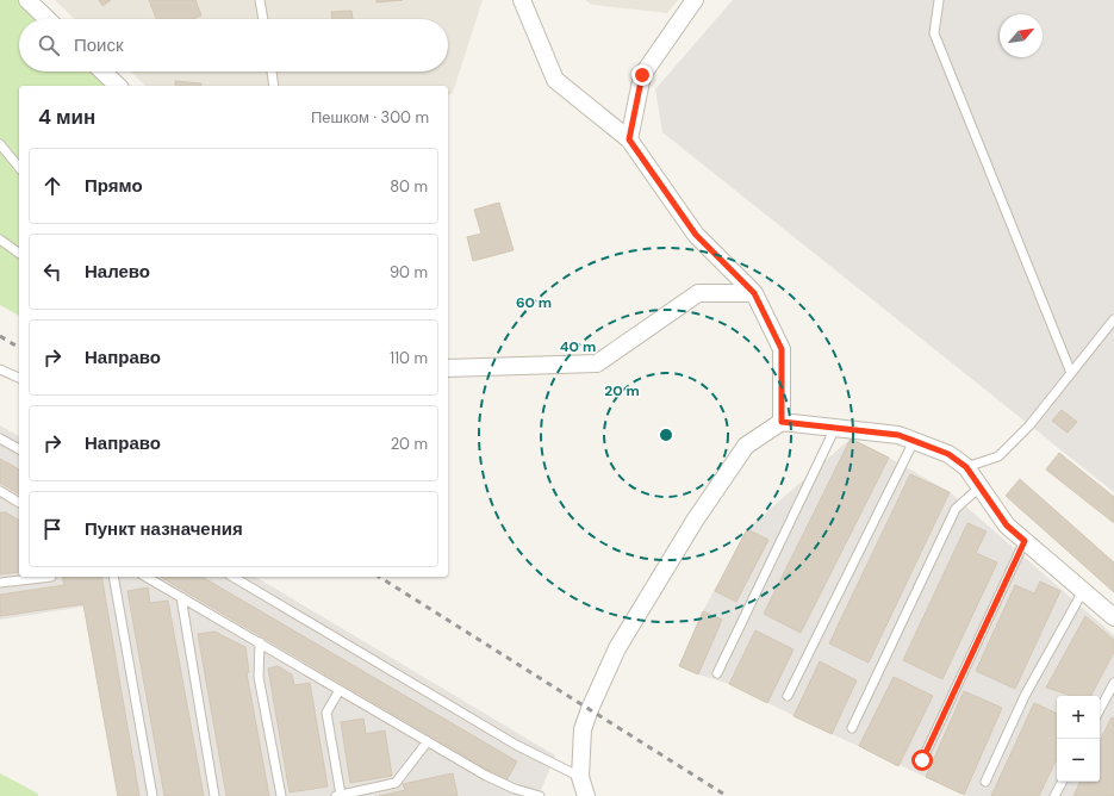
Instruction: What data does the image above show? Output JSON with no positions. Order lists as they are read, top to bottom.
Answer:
{
  "north": "top right",
  "page": {
    "search": "Поиск",
    "heading": ["4 мин", "Пешком · 300 m"],
    "list": [
      ["Прямо", "80 m"],
      ["Налево", "90 m"],
      ["Направо", "110 m"],
      ["Направо", "20 m"],
      "Пункт назначения"
    ],
    "map_buttons": ["+", "−"]
  },
  "rings": ["60 m", "40 m", "20 m"]
}
